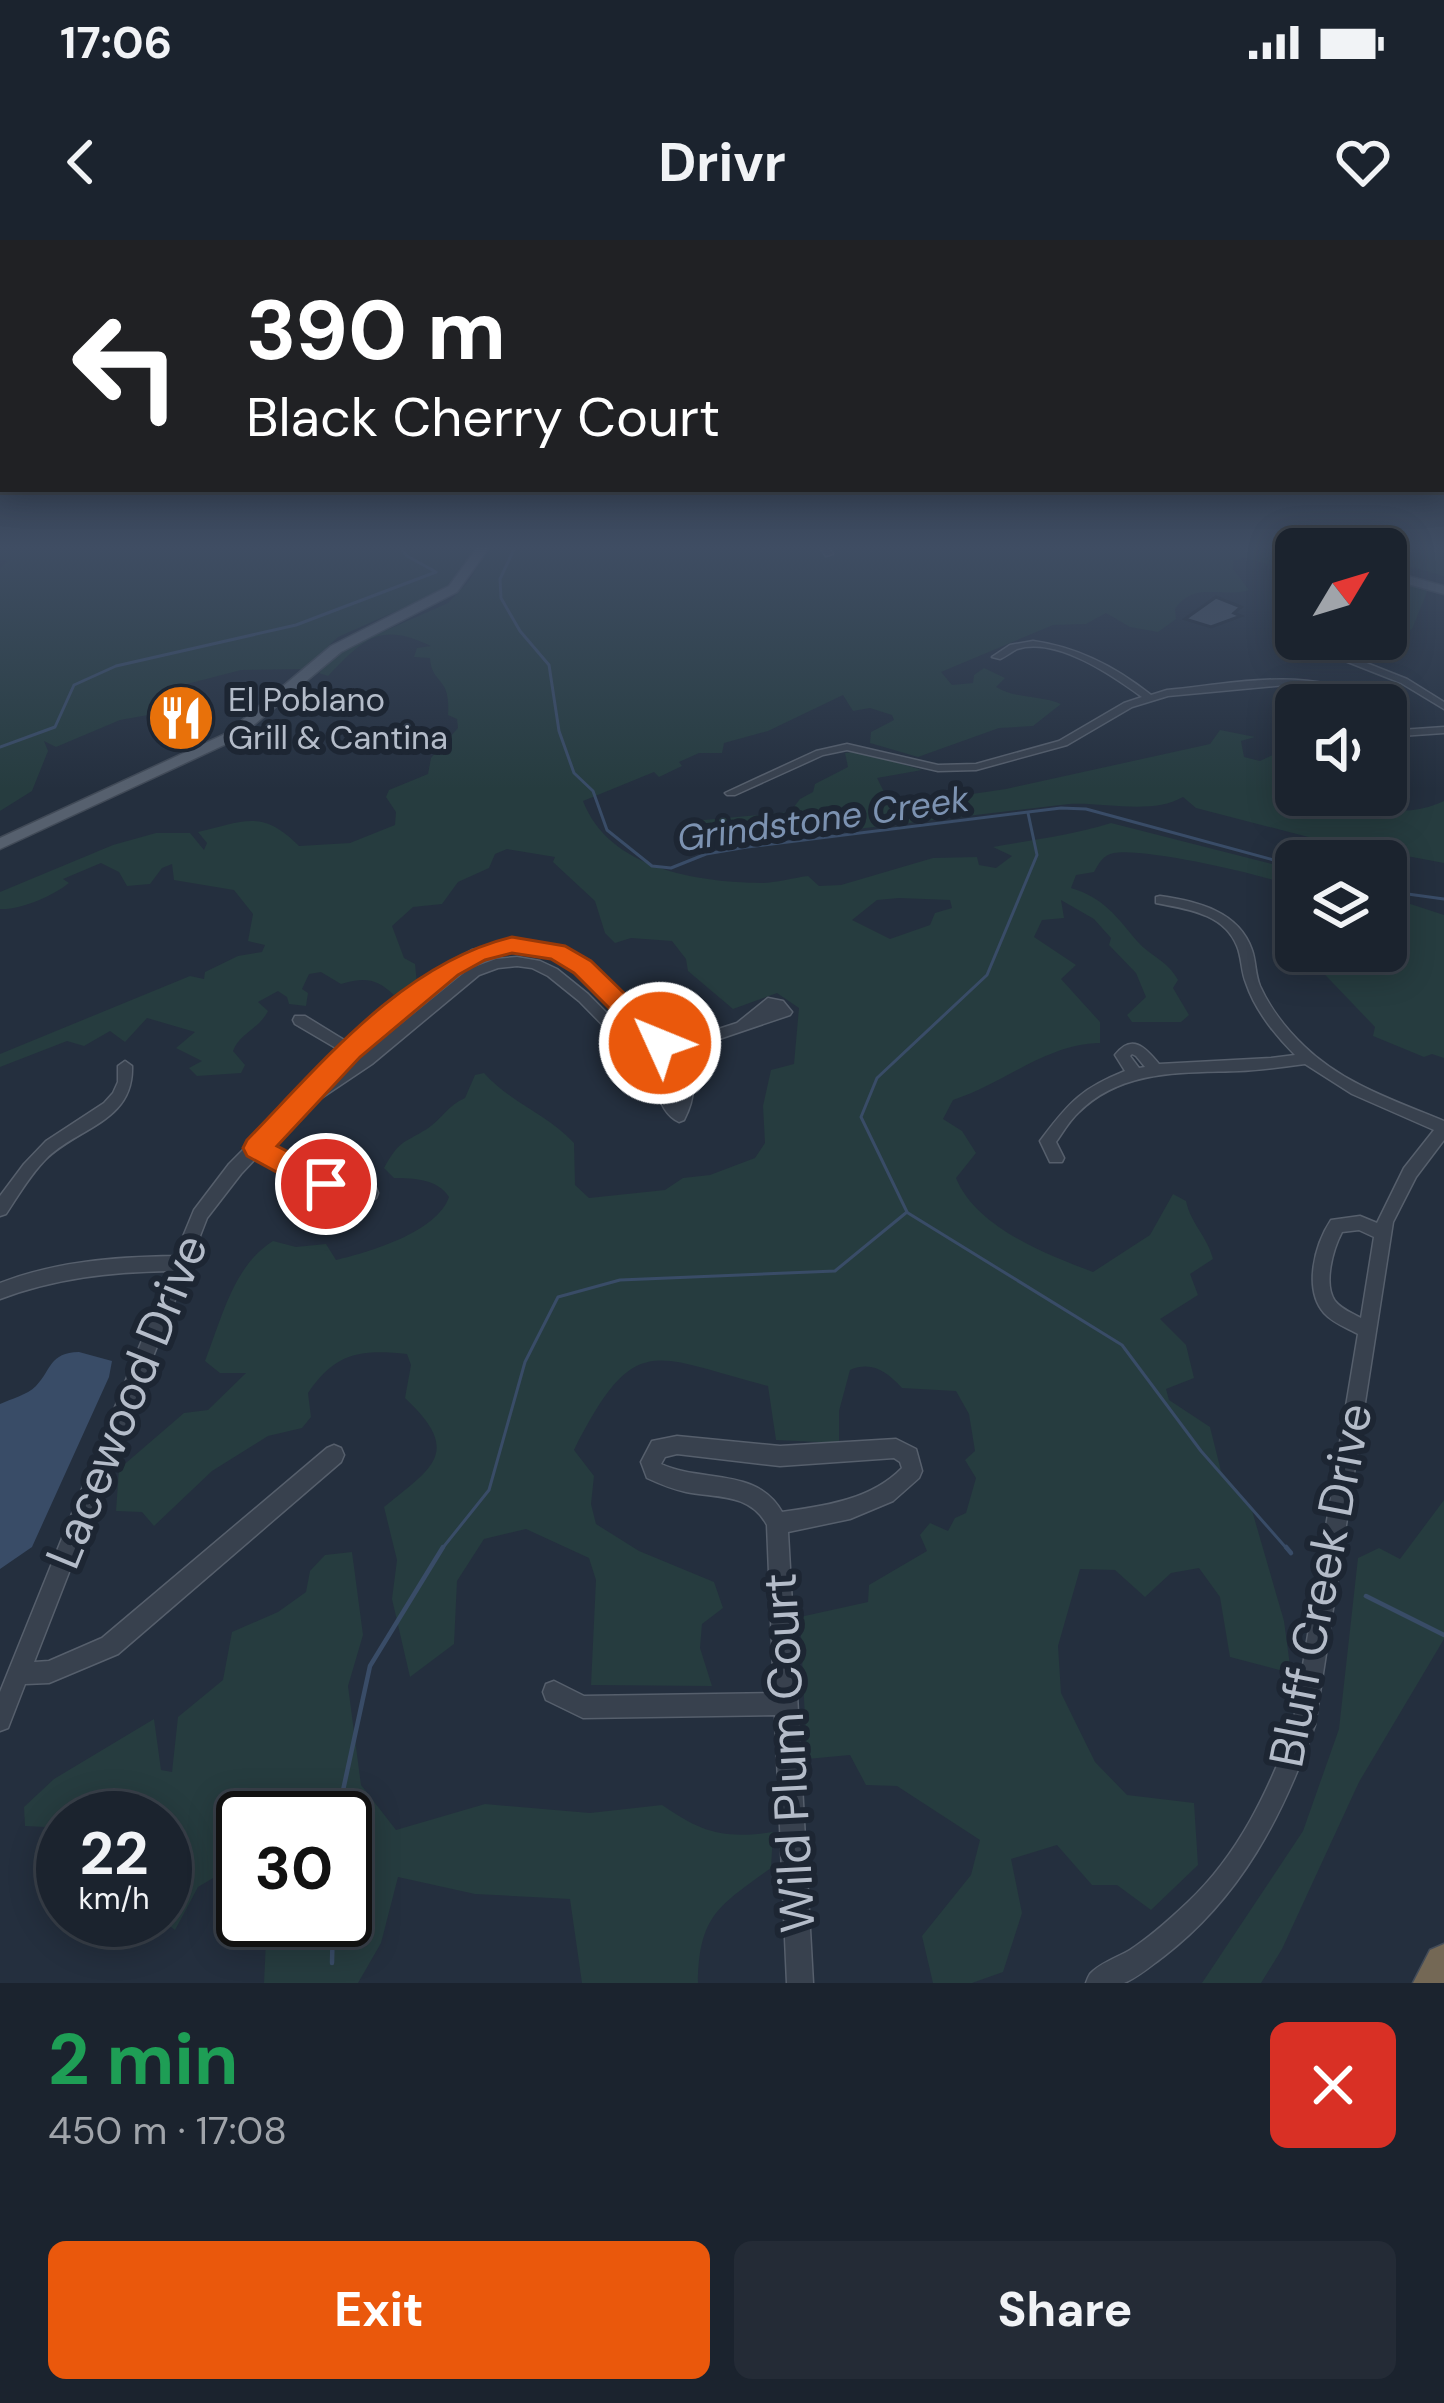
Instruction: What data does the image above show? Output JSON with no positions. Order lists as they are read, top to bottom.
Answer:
{
  "streets": {
    "street": ["Lacewood Drive", "Bluff Creek Drive", "Wild Plum Court"]
  },
  "water": ["Grindstone Creek"],
  "places": {
    "restaurant": ["El Poblano Grill & Cantina"]
  },
  "north": "top right",
  "page": {
    "status": "17:06",
    "header": "Drivr",
    "turn": ["390 m", "Black Cherry Court"],
    "speed": "22 km/h",
    "limit": "30",
    "heading": ["2 min", "450 m · 17:08"],
    "buttons": ["Exit", "Share"]
  }
}
